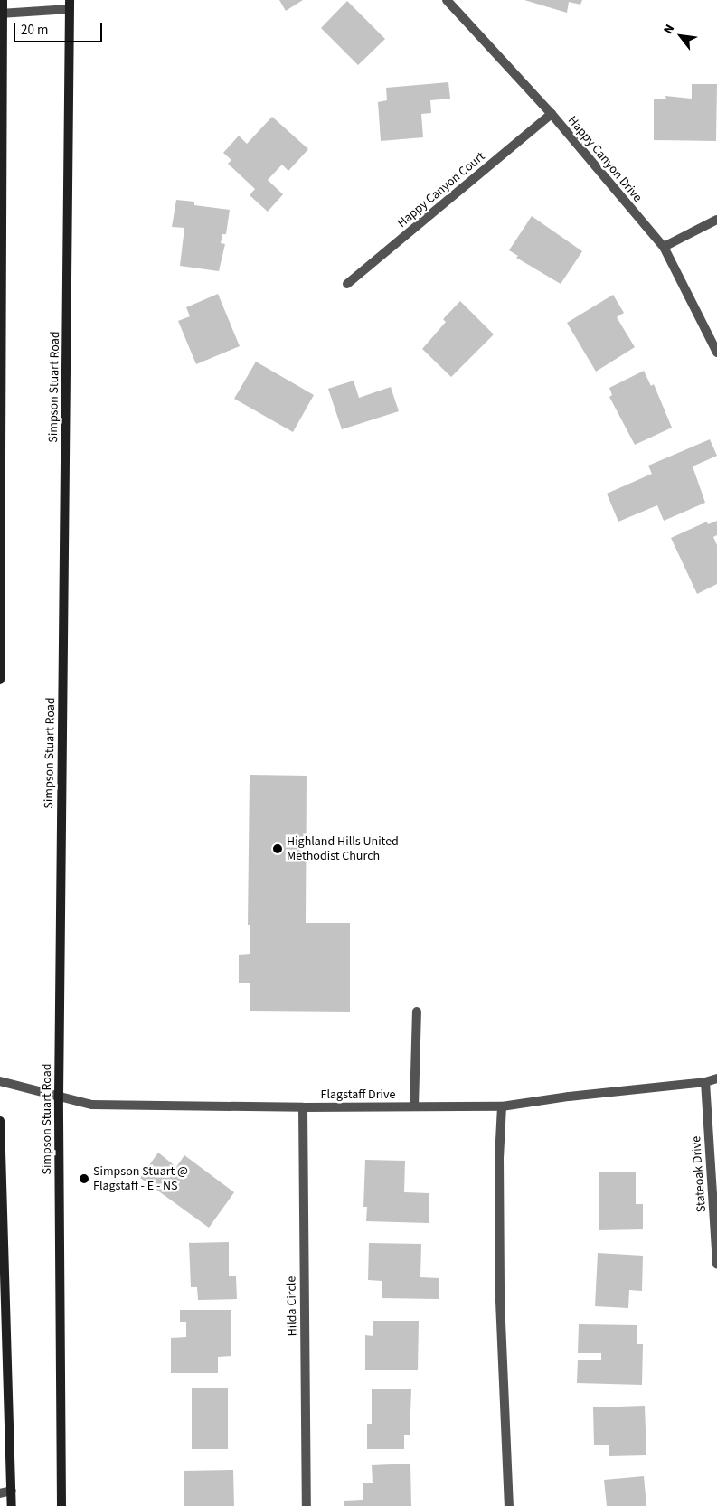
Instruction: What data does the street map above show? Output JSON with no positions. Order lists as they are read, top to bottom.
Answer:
{
  "streets": {
    "main road": ["Simpson Stuart Road"],
    "street": [
      "Happy Canyon Drive",
      "Happy Canyon Court",
      "Flagstaff Drive",
      "Stateoak Drive",
      "Hilda Circle"
    ]
  },
  "crossings": [
    ["Happy Canyon Drive", "Happy Canyon Court"],
    ["Simpson Stuart Road", "Flagstaff Drive"],
    ["Flagstaff Drive", "Stateoak Drive"],
    ["Flagstaff Drive", "Hilda Circle"]
  ],
  "places": ["Highland Hills United Methodist Church", "Simpson Stuart @ Flagstaff - E - NS"],
  "scale_bar": "20 m",
  "north": "top left"
}
